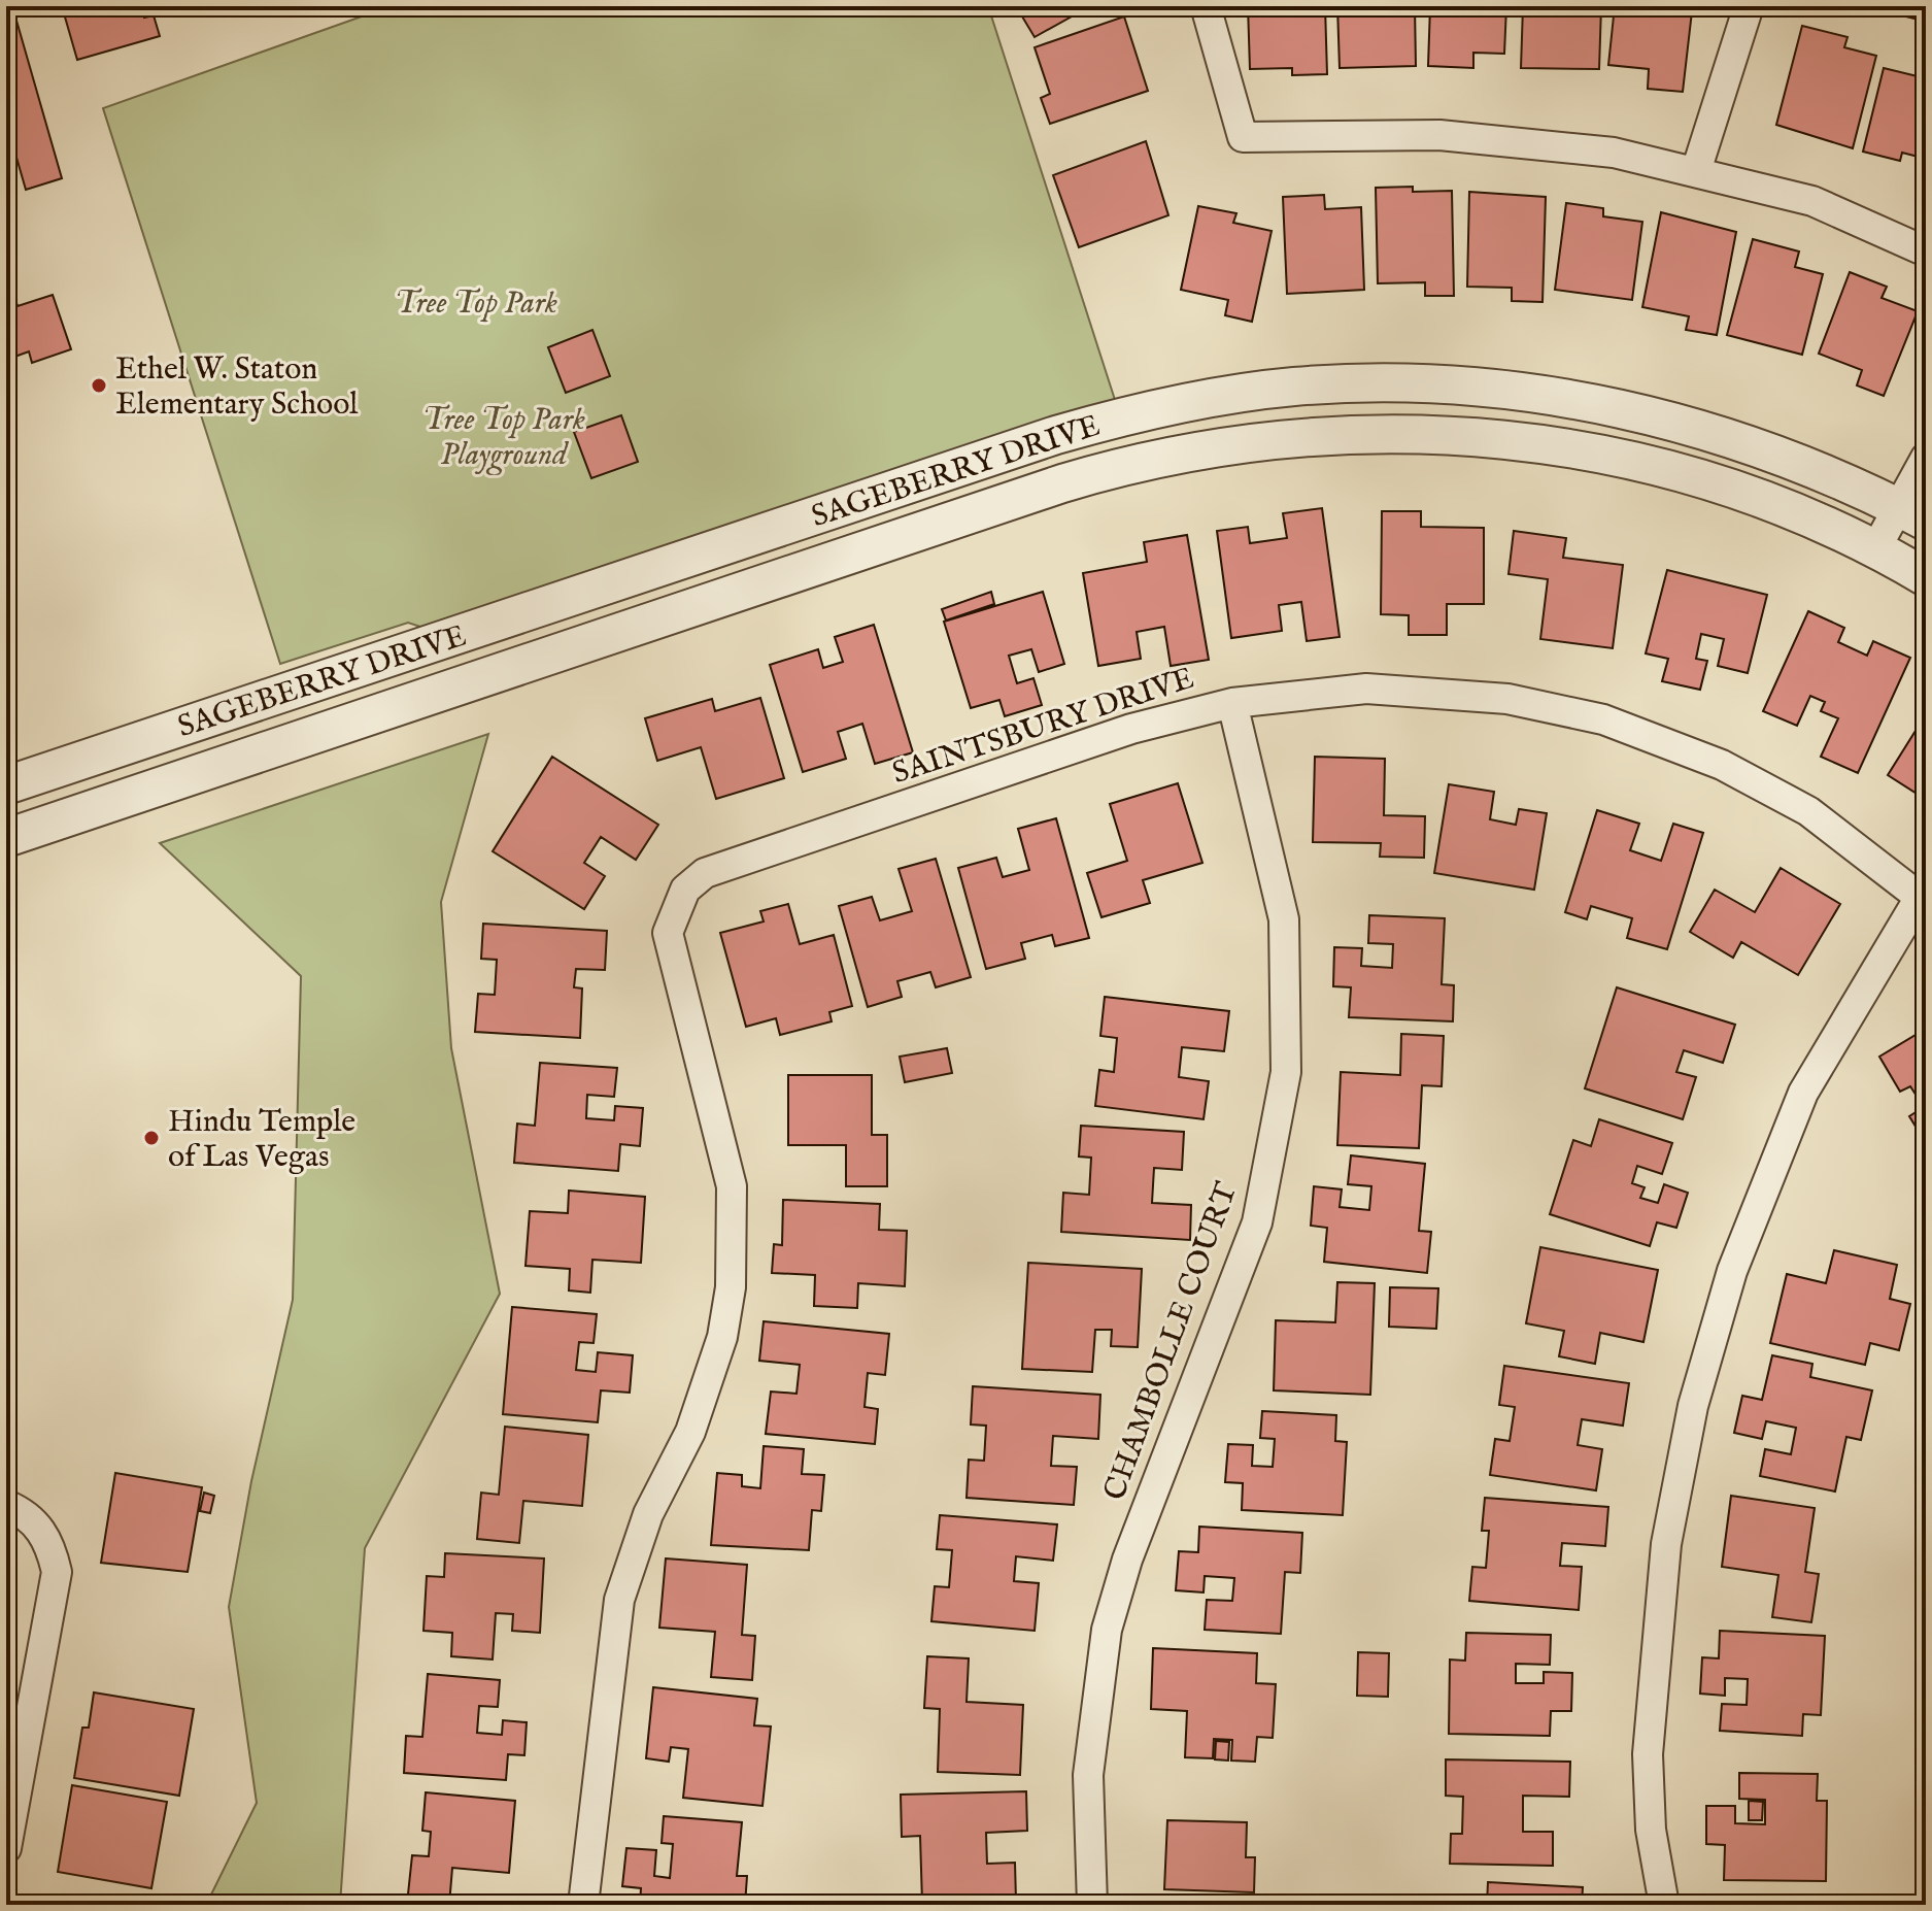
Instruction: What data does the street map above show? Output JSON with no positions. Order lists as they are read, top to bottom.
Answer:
{
  "streets": {
    "street": ["SAGEBERRY DRIVE", "SAINTSBURY DRIVE", "CHAMBOLLE COURT"]
  },
  "crossings": [
    ["SAINTSBURY DRIVE", "CHAMBOLLE COURT"]
  ],
  "parks": ["Tree Top Park", "Tree Top Park Playground"],
  "places": ["Ethel W. Staton Elementary School", "Hindu Temple of Las Vegas"]
}
